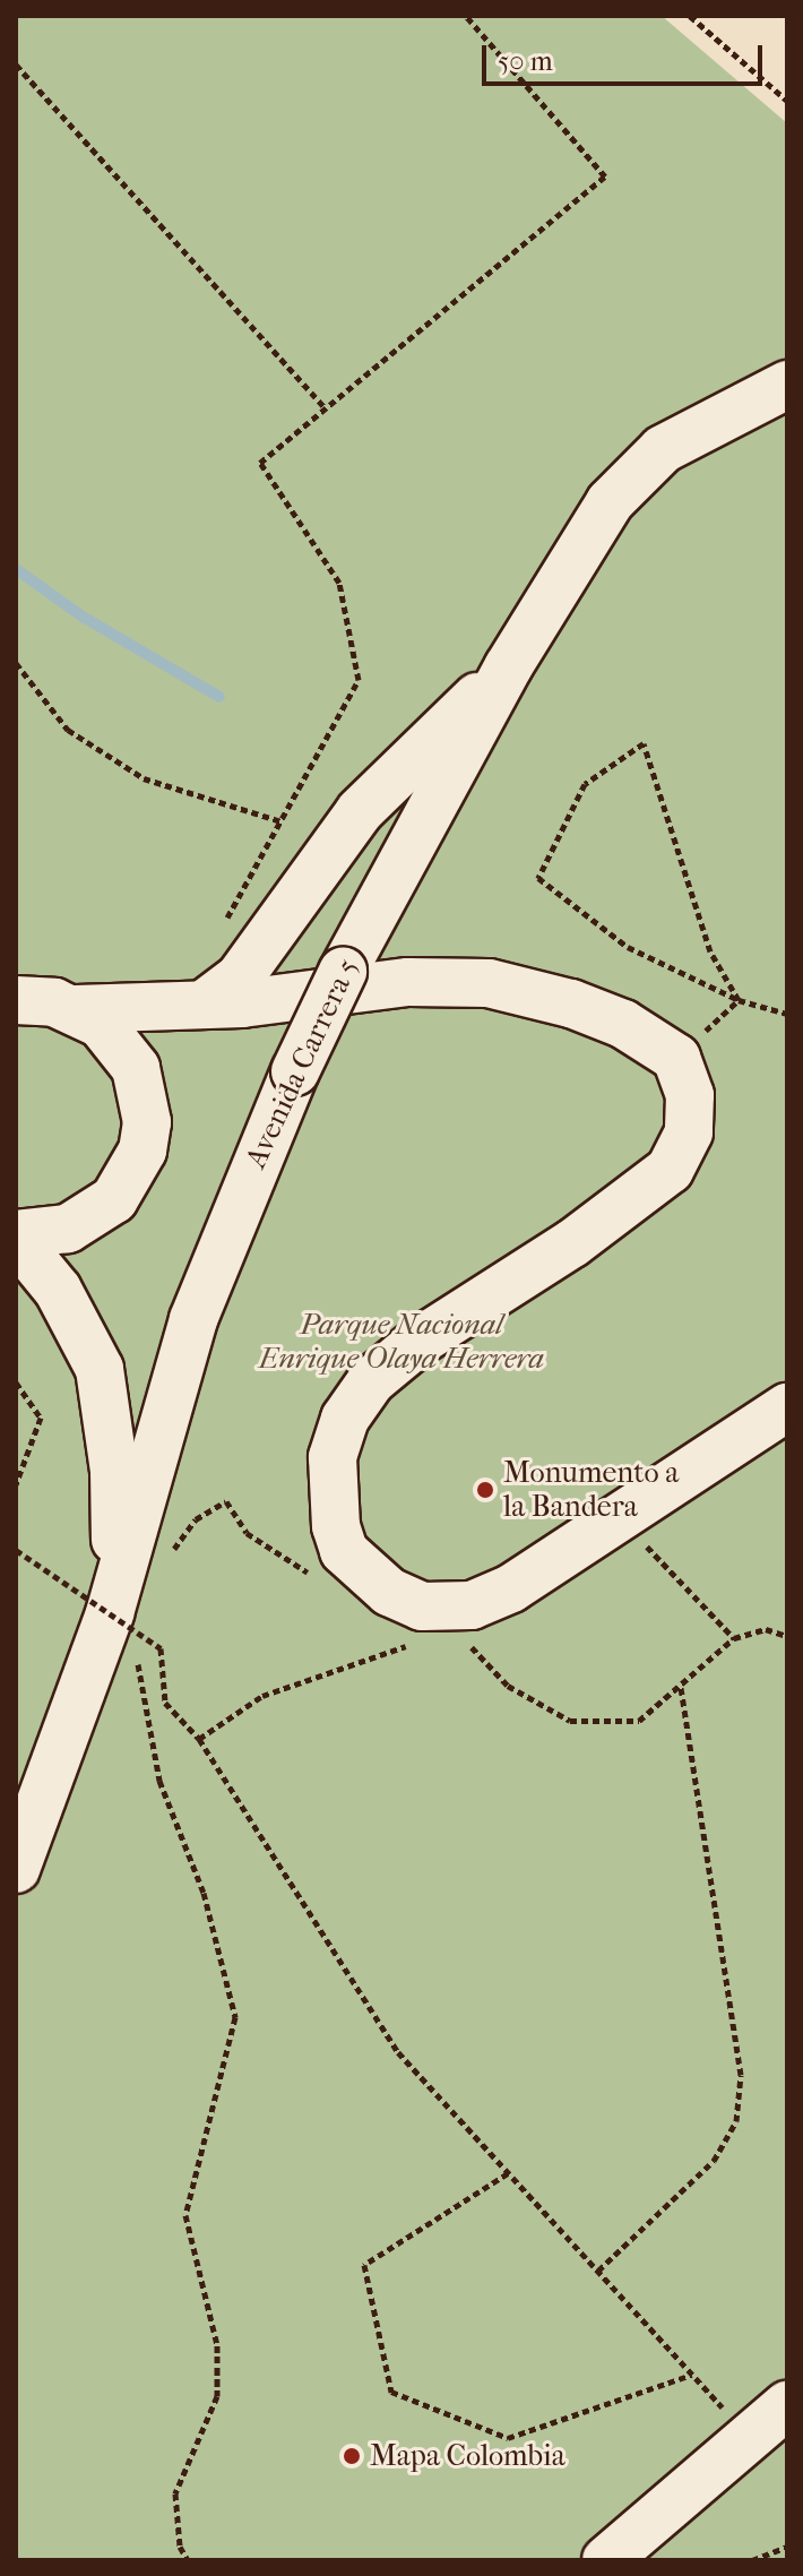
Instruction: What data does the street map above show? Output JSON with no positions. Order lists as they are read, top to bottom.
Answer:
{
  "streets": {
    "street": ["Avenida Carrera 5"]
  },
  "parks": ["Parque Nacional Enrique Olaya Herrera"],
  "places": ["Monumento a la Bandera", "Mapa Colombia"],
  "scale_bar": "50 m"
}
